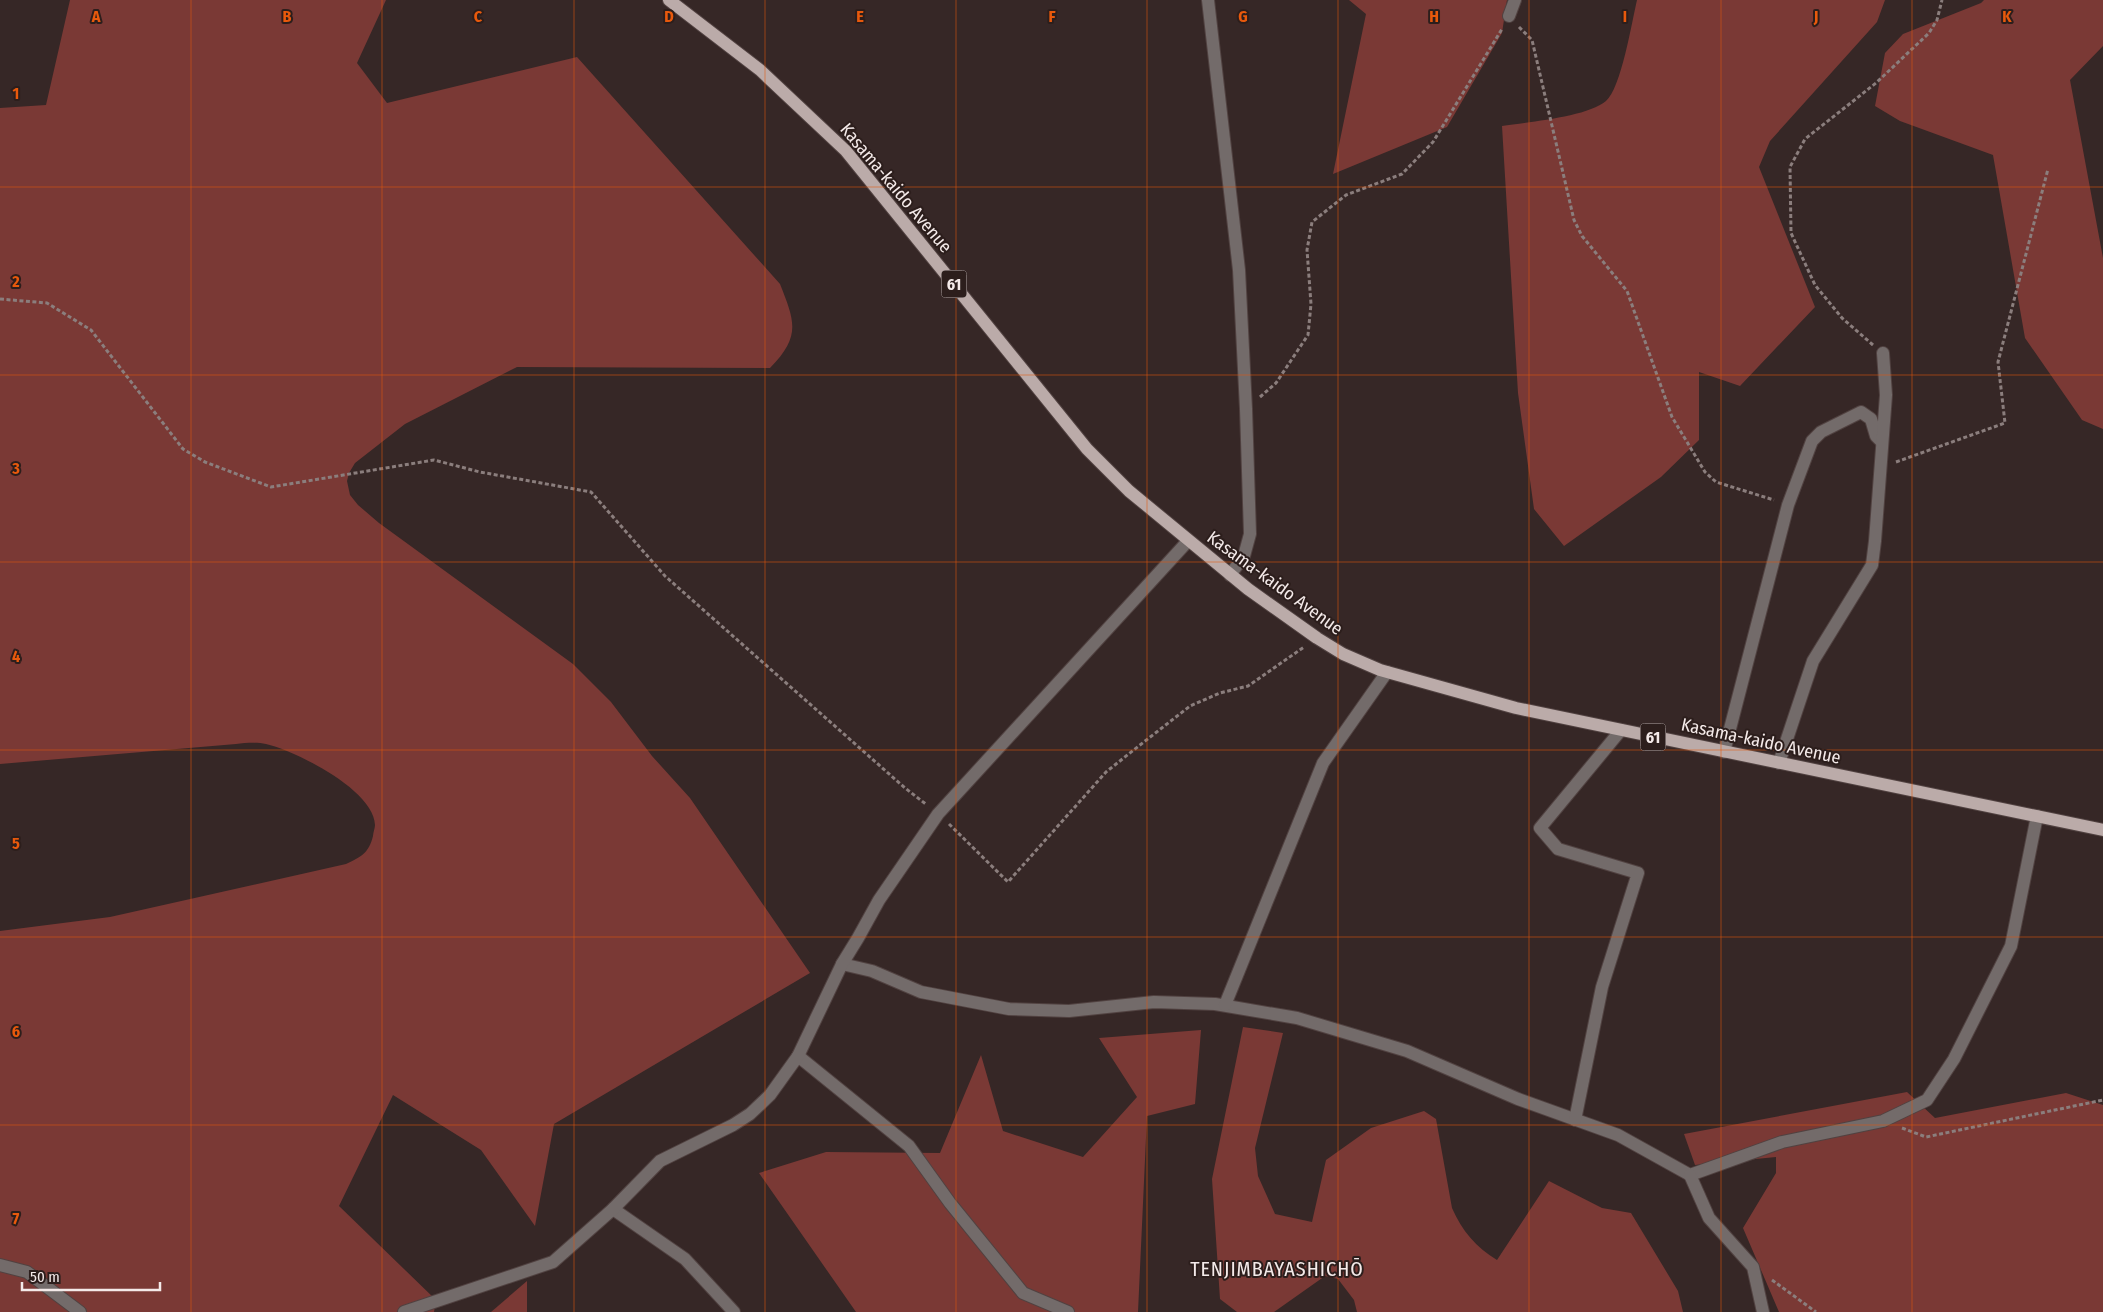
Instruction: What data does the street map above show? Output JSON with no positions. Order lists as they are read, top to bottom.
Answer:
{
  "streets": {
    "main road": ["Kasama-kaido Avenue", "61"]
  },
  "districts": ["TENJIMBAYASHICHŌ"],
  "scale_bar": "50 m",
  "grid": {
    "columns": [
      "A",
      "B",
      "C",
      "D",
      "E",
      "F",
      "G",
      "H",
      "I",
      "J",
      "K"
    ],
    "rows": [
      "1",
      "2",
      "3",
      "4",
      "5",
      "6",
      "7"
    ]
  }
}
